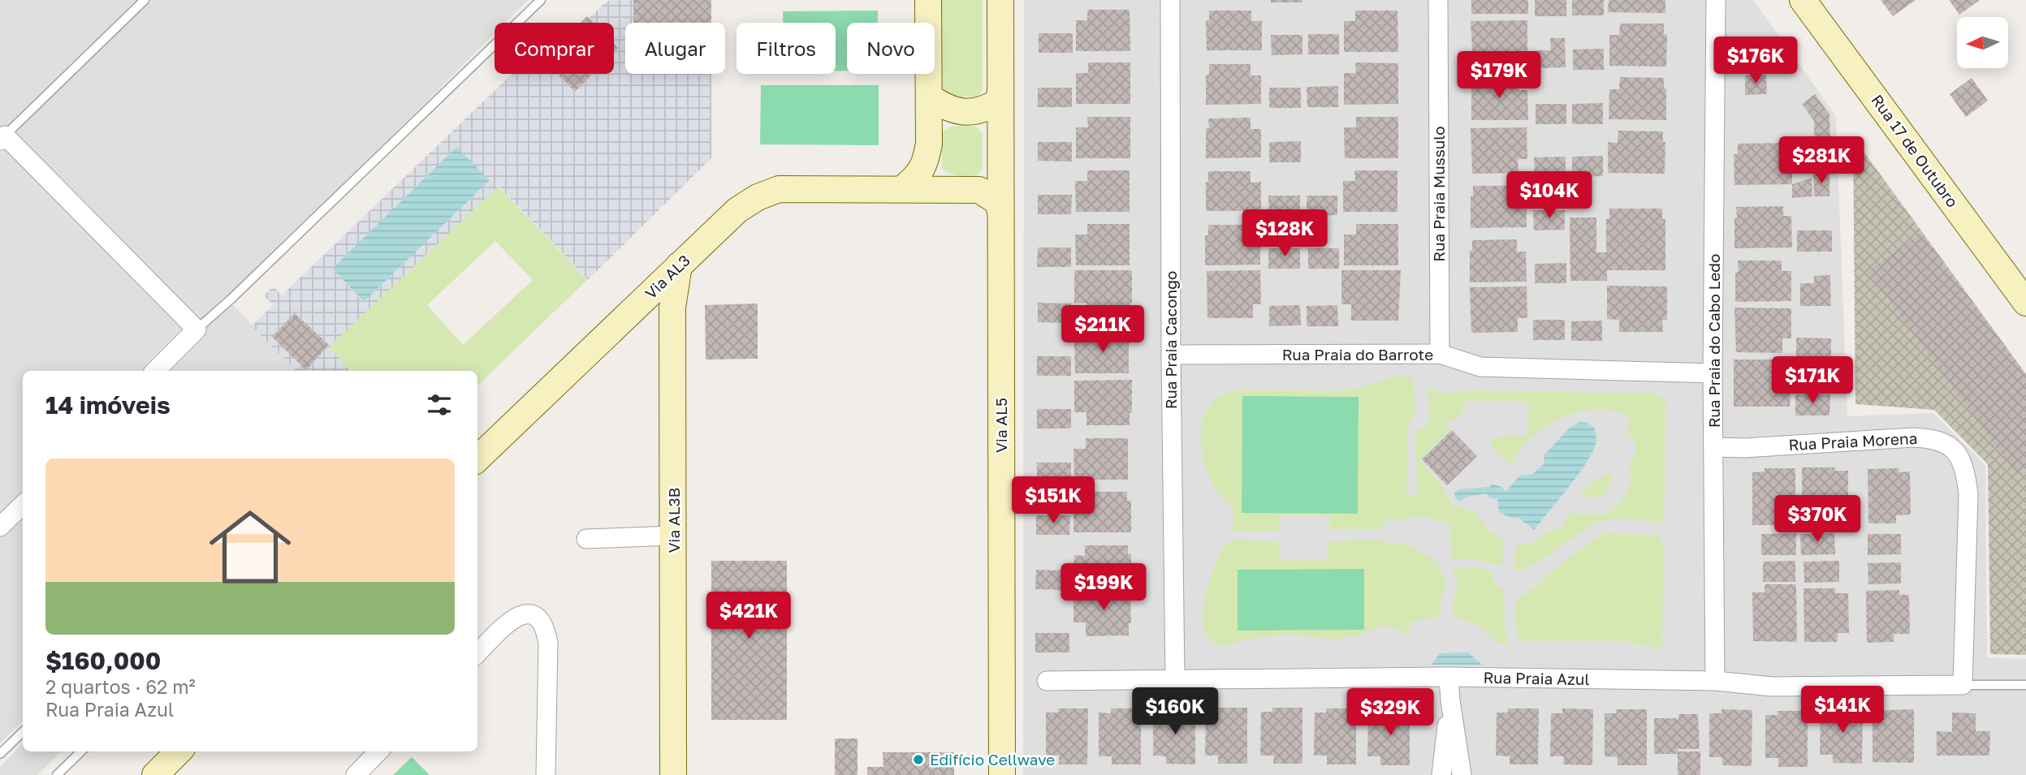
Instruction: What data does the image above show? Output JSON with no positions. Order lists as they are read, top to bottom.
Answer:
{
  "streets": {
    "street": [
      "Rua 17 de Outubro",
      "Rua Praia Mussulo",
      "Via AL3",
      "Rua Praia Cacongo",
      "Rua Praia do Cabo Ledo",
      "Rua Praia do Barrote",
      "Via AL5",
      "Rua Praia Morena",
      "Via AL3B",
      "Rua Praia Azul"
    ]
  },
  "crossings": [
    ["Rua Praia Mussulo", "Rua Praia do Barrote"],
    ["Via AL3", "Via AL5"],
    ["Via AL3", "Via AL3B"],
    ["Rua Praia Cacongo", "Rua Praia do Barrote"],
    ["Rua Praia Cacongo", "Rua Praia Azul"],
    ["Rua Praia do Cabo Ledo", "Rua Praia do Barrote"],
    ["Rua Praia do Cabo Ledo", "Rua Praia Morena"],
    ["Rua Praia do Cabo Ledo", "Rua Praia Azul"],
    ["Rua Praia Morena", "Rua Praia Azul"]
  ],
  "places": ["Edifício Cellwave"],
  "north": "left",
  "page": {
    "chip": [
      "Comprar",
      "Alugar",
      "Filtros",
      "Novo"
    ],
    "price": [
      "$176K",
      "$179K",
      "$281K",
      "$104K",
      "$128K",
      "$211K",
      "$171K",
      "$151K",
      "$370K",
      "$199K",
      "$421K",
      "$141K",
      "$160K",
      "$329K"
    ],
    "heading": "14 imóveis",
    "list": [
      {
        "name": "$160,000",
        "note": "2 quartos · 62 m² · Rua Praia Azul"
      }
    ]
  }
}
